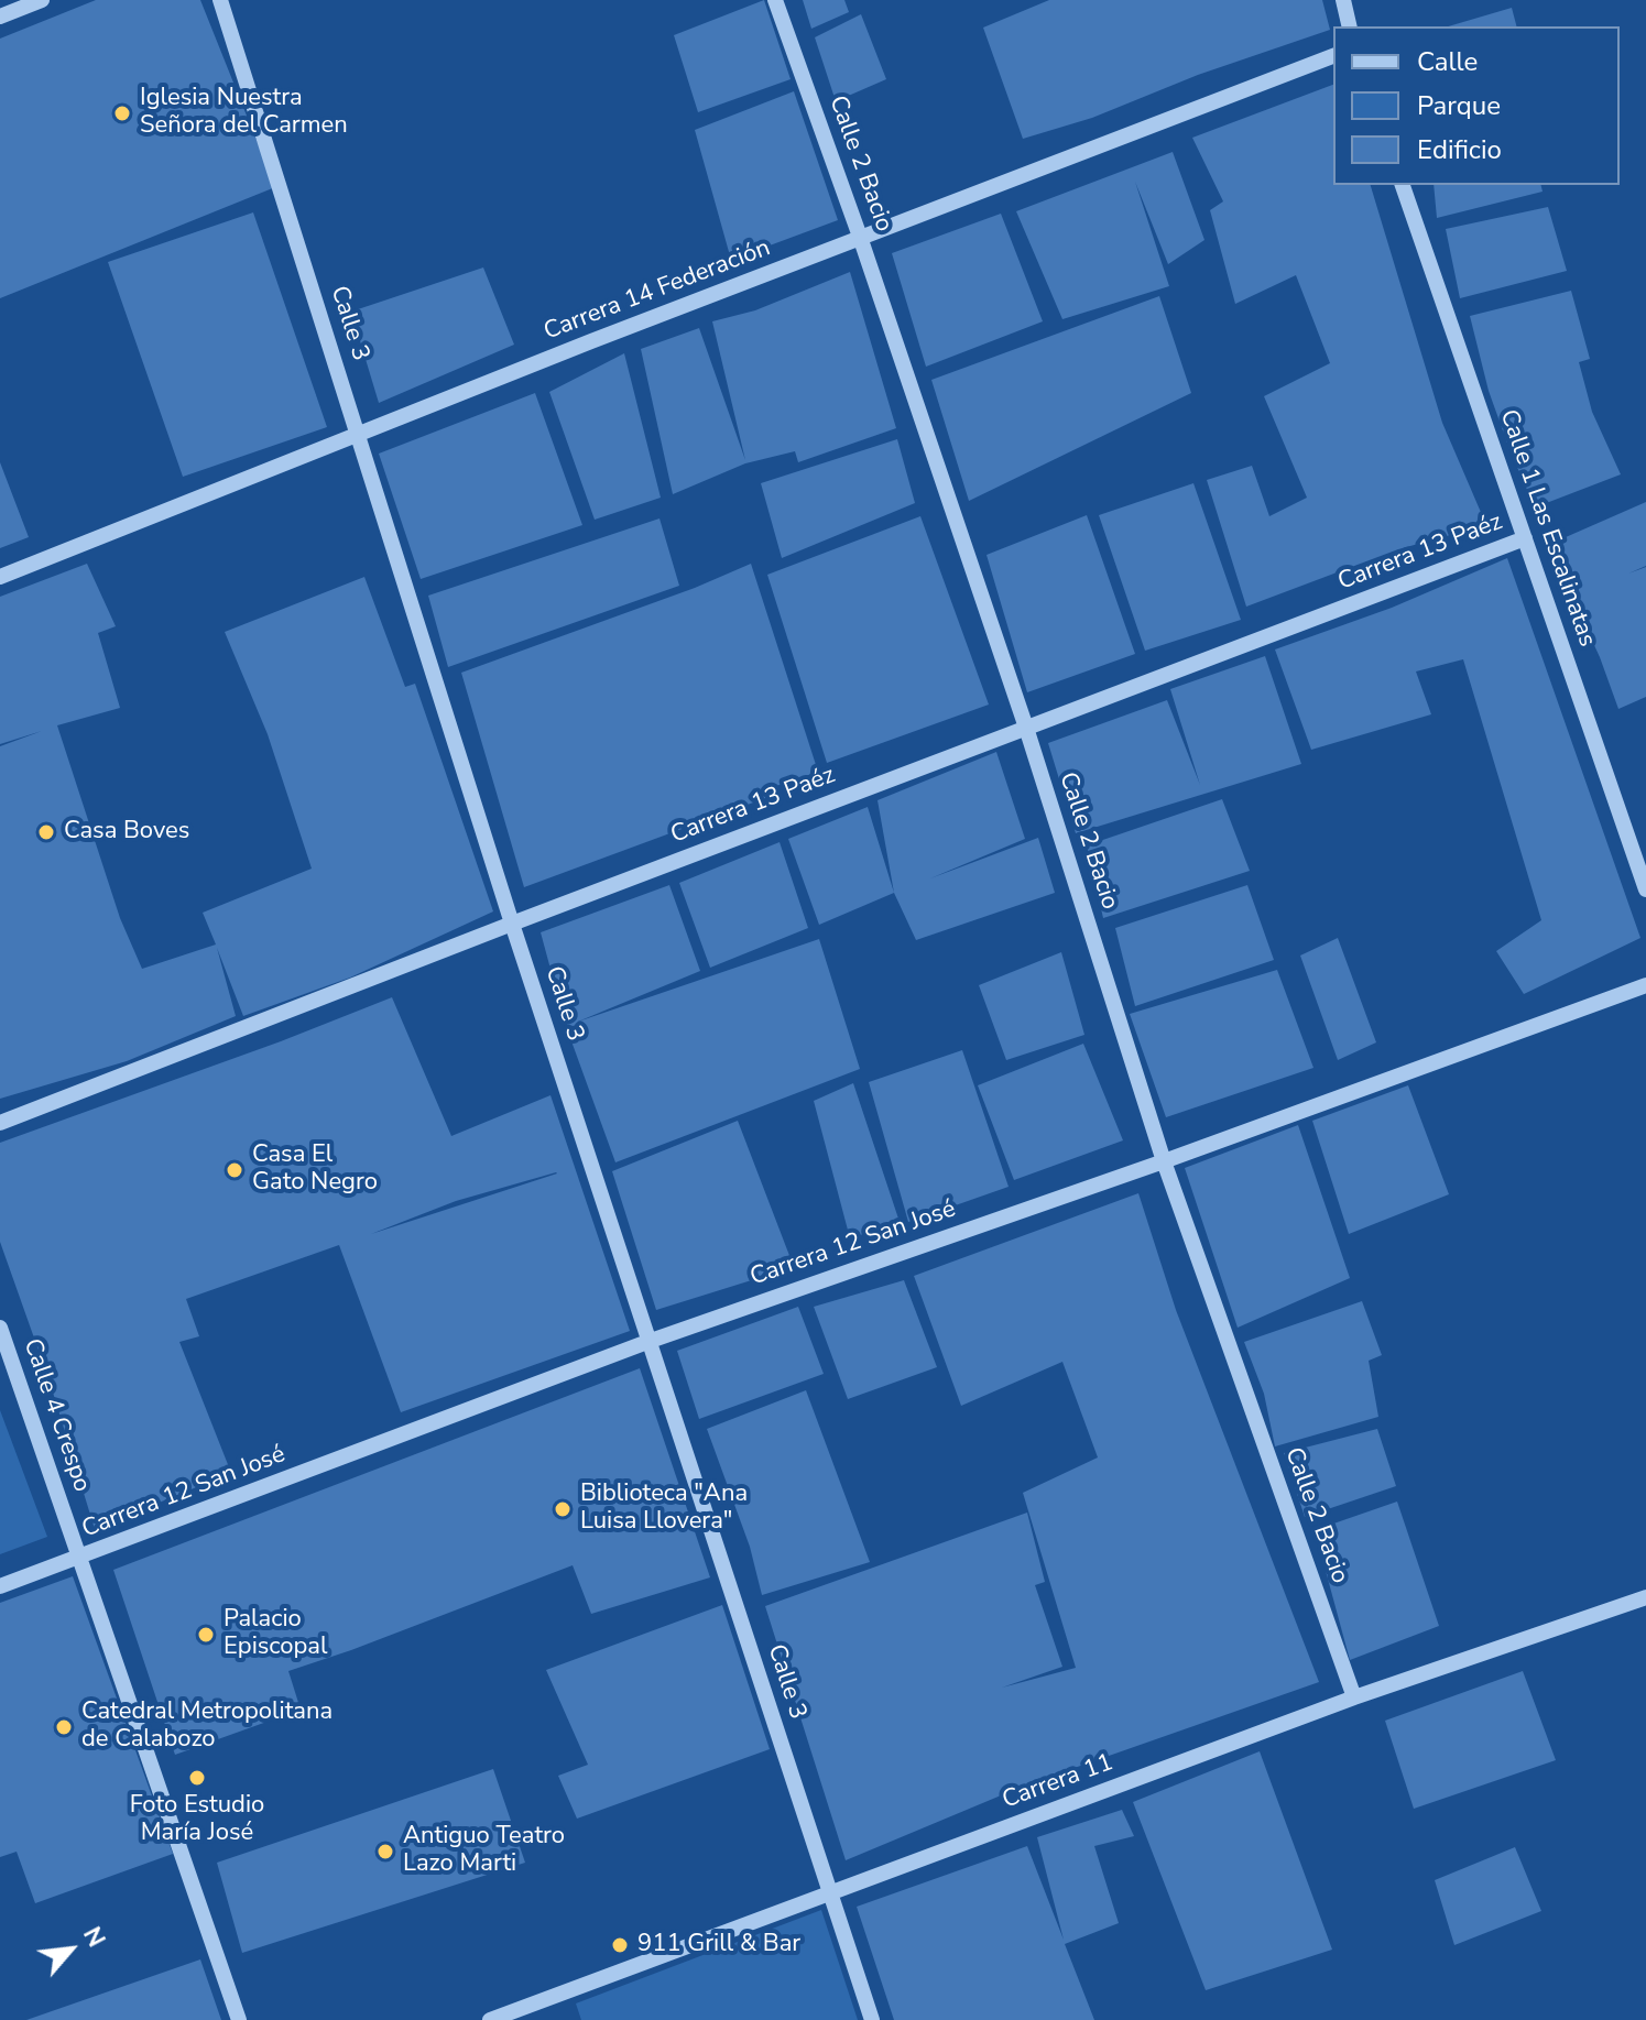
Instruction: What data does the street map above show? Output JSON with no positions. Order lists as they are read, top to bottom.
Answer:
{
  "streets": {
    "street": [
      "Calle 2 Bacio",
      "Carrera 14 Federación",
      "Calle 3",
      "Calle 1 Las Escalinatas",
      "Carrera 13 Paéz",
      "Carrera 12 San José",
      "Calle 4 Crespo",
      "Carrera 11"
    ]
  },
  "crossings": [
    ["Calle 2 Bacio", "Carrera 14 Federación"],
    ["Calle 2 Bacio", "Carrera 13 Paéz"],
    ["Calle 2 Bacio", "Carrera 12 San José"],
    ["Calle 2 Bacio", "Carrera 11"],
    ["Carrera 14 Federación", "Calle 3"],
    ["Calle 3", "Carrera 13 Paéz"],
    ["Calle 3", "Carrera 12 San José"],
    ["Calle 3", "Carrera 11"],
    ["Calle 1 Las Escalinatas", "Carrera 13 Paéz"],
    ["Carrera 12 San José", "Calle 4 Crespo"]
  ],
  "places": [
    "Iglesia Nuestra Señora del Carmen",
    "Casa Boves",
    "Casa El Gato Negro",
    "Biblioteca \"Ana Luisa Llovera\"",
    "Palacio Episcopal",
    "Catedral Metropolitana de Calabozo",
    "Foto Estudio María José",
    "Antiguo Teatro Lazo Marti",
    "911 Grill & Bar"
  ],
  "legend": ["Calle", "Parque", "Edificio"],
  "north": "top right"
}
